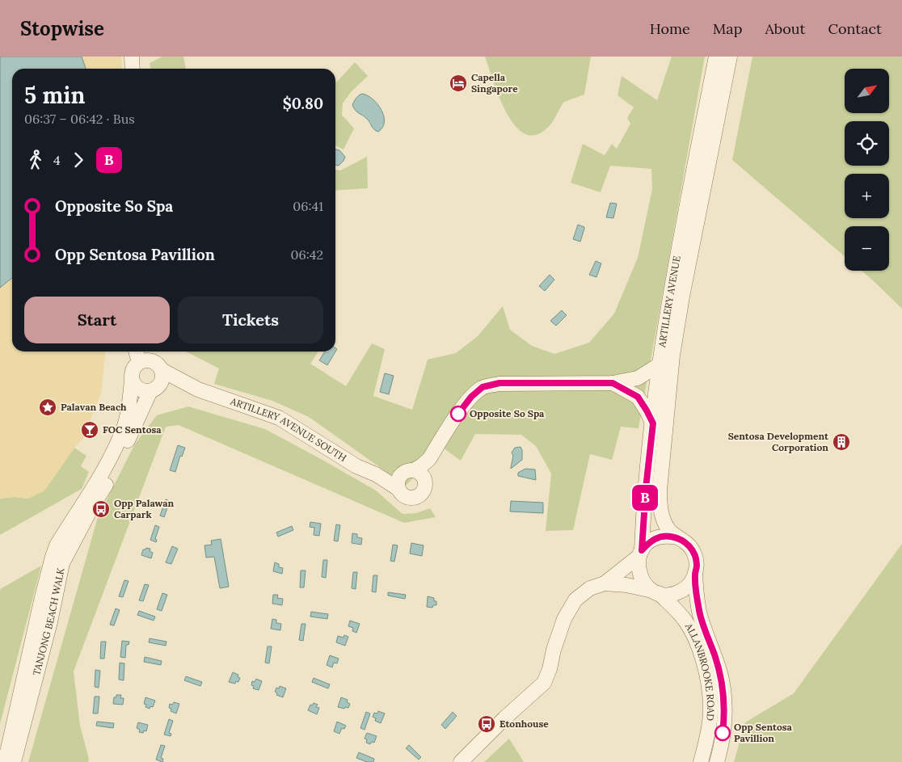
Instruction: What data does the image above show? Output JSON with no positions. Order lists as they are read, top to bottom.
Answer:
{
  "streets": {
    "street": [
      "ARTILLERY AVENUE",
      "ARTILLERY AVENUE SOUTH",
      "TANJONG BEACH WALK",
      "ALLANBROOKE ROAD"
    ]
  },
  "crossings": [
    ["ARTILLERY AVENUE", "ALLANBROOKE ROAD"],
    ["ARTILLERY AVENUE SOUTH", "TANJONG BEACH WALK"]
  ],
  "places": {
    "hotel": ["Capella Singapore"],
    "place": ["Palavan Beach"],
    "other": ["Opposite So Spa", "Opp Sentosa Pavillion"],
    "bar": ["FOC Sentosa"],
    "building": ["Sentosa Development Corporation"],
    "bus stop": ["Opp Palawan Carpark", "Etonhouse"]
  },
  "lines": ["bus line B"],
  "north": "top right",
  "page": {
    "header": "Stopwise",
    "nav": [
      "Home",
      "Map",
      "About",
      "Contact"
    ],
    "on_map": "B",
    "map_buttons": ["+", "−"],
    "heading": ["5 min", "06:37 – 06:42 · Bus", "$0.80"],
    "legs": ["4", "B"],
    "list": [
      {
        "name": "Opposite So Spa",
        "value": "06:41"
      },
      {
        "name": "Opp Sentosa Pavillion",
        "value": "06:42"
      }
    ],
    "buttons": ["Start", "Tickets"]
  }
}
